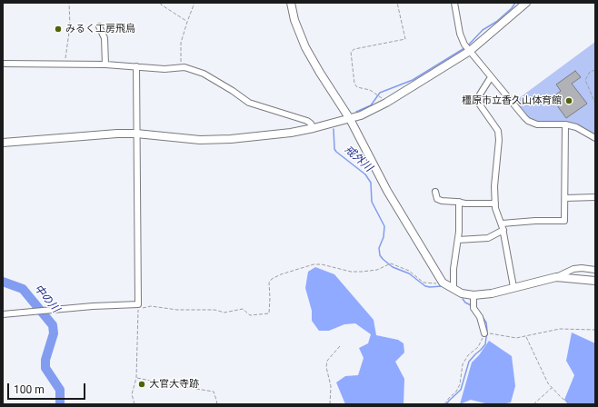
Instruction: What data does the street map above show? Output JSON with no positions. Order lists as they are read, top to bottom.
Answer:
{
  "water": ["戒外川", "中の川"],
  "places": ["みるく工房飛鳥", "橿原市立香久山体育館", "大官大寺跡"],
  "scale_bar": "100 m"
}
